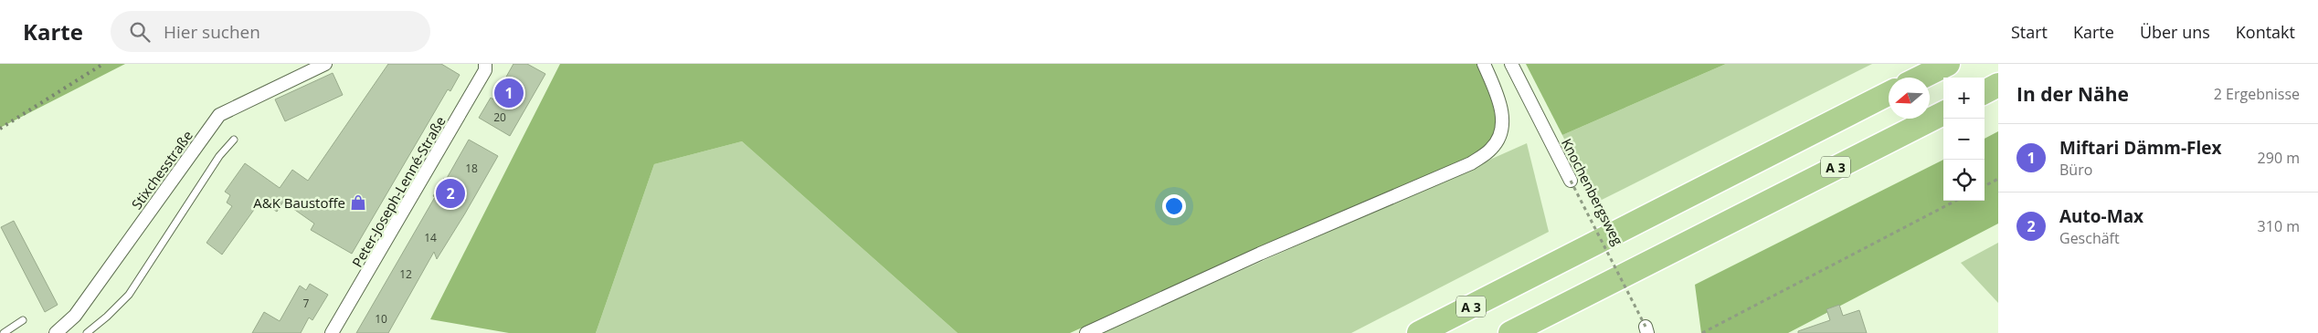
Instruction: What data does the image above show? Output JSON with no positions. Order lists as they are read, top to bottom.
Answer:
{
  "streets": {
    "highway": ["A 3"],
    "street": ["Stixchesstraße", "Peter-Joseph-Lenné-Straße", "Knochenbergsweg"]
  },
  "places": {
    "shop": ["A&K Baustoffe"]
  },
  "house_numbers": [
    "20",
    "18",
    "14",
    "12",
    "7",
    "10"
  ],
  "north": "left",
  "page": {
    "header": "Karte",
    "search": "Hier suchen",
    "nav": [
      "Start",
      "Karte",
      "Über uns",
      "Kontakt"
    ],
    "heading": ["In der Nähe", "2 Ergebnisse"],
    "pins": ["1", "2"],
    "map_buttons": ["+", "−"],
    "list": [
      {
        "mark": "1",
        "name": "Miftari Dämm-Flex",
        "note": "Büro",
        "value": "290 m"
      },
      {
        "mark": "2",
        "name": "Auto-Max",
        "note": "Geschäft",
        "value": "310 m"
      }
    ]
  }
}
